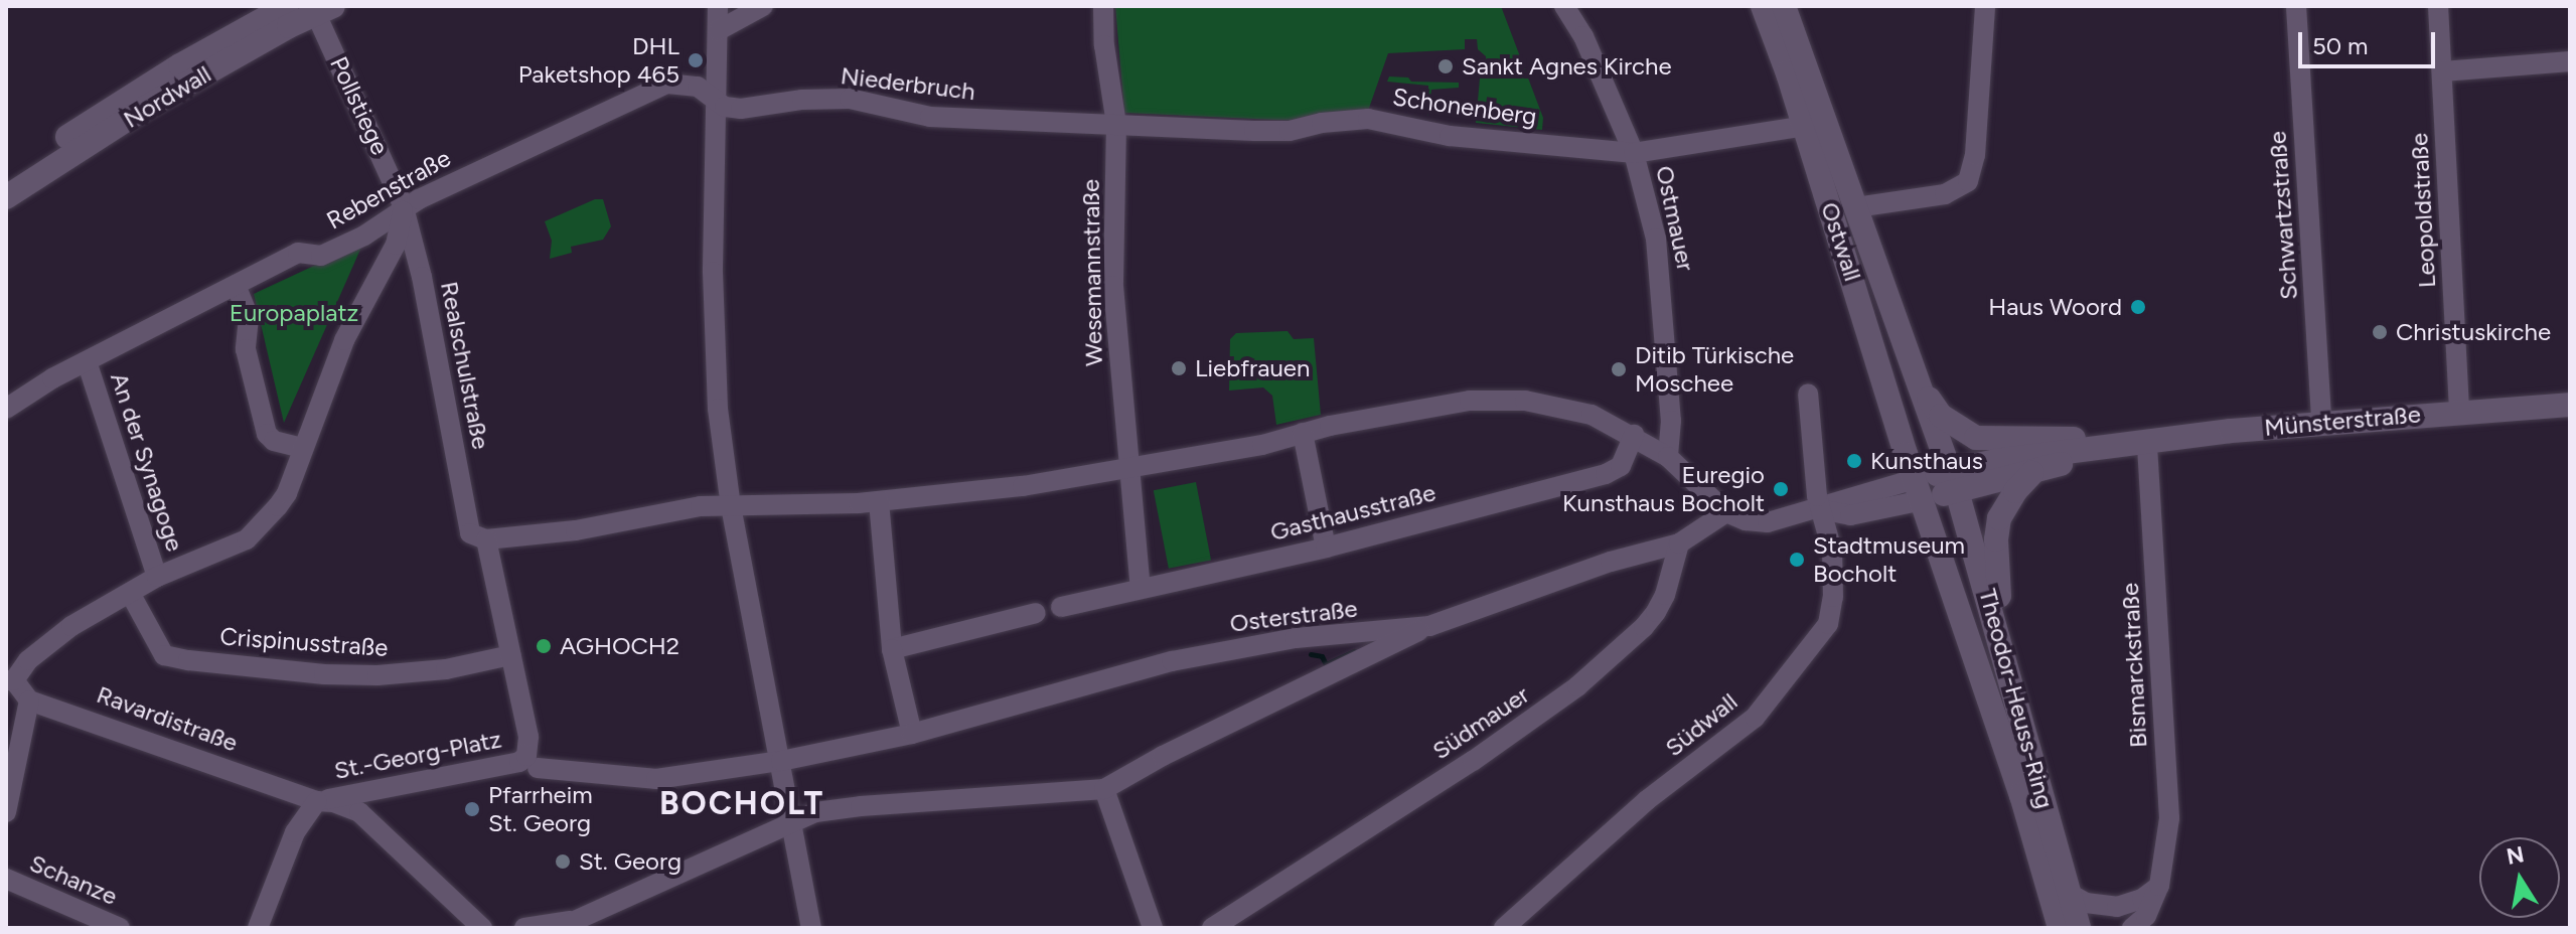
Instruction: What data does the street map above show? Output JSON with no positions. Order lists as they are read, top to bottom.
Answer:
{
  "streets": {
    "main road": [
      "Nordwall",
      "Ostwall",
      "Münsterstraße",
      "Theodor-Heuss-Ring"
    ],
    "street": [
      "Niederbruch",
      "Pollstiege",
      "Schonenberg",
      "Rebenstraße",
      "Leopoldstraße",
      "Schwartzstraße",
      "Ostmauer",
      "Wesemannstraße",
      "Realschulstraße",
      "An der Synagoge",
      "Gasthausstraße",
      "Osterstraße",
      "Crispinusstraße",
      "Bismarckstraße",
      "Ravardistraße",
      "Südmauer",
      "Südwall",
      "St.-Georg-Platz",
      "Schanze"
    ]
  },
  "crossings": [
    ["Niederbruch", "Schonenberg"],
    ["Niederbruch", "Rebenstraße"],
    ["Niederbruch", "Wesemannstraße"],
    ["Nordwall", "Pollstiege"],
    ["Pollstiege", "Rebenstraße"],
    ["Pollstiege", "Realschulstraße"],
    ["Schonenberg", "Ostmauer"],
    ["Schonenberg", "Ostwall"],
    ["Schonenberg", "Wesemannstraße"],
    ["Rebenstraße", "Realschulstraße"],
    ["Rebenstraße", "An der Synagoge"],
    ["Leopoldstraße", "Münsterstraße"],
    ["Schwartzstraße", "Münsterstraße"],
    ["Ostwall", "Münsterstraße"],
    ["Ostwall", "Theodor-Heuss-Ring"],
    ["Wesemannstraße", "Gasthausstraße"],
    ["Realschulstraße", "Crispinusstraße"],
    ["Realschulstraße", "St.-Georg-Platz"],
    ["Münsterstraße", "Bismarckstraße"],
    ["Münsterstraße", "Theodor-Heuss-Ring"],
    ["Osterstraße", "Südmauer"],
    ["Ravardistraße", "St.-Georg-Platz"]
  ],
  "districts": ["BOCHOLT"],
  "parks": ["Europaplatz"],
  "places": [
    "DHL Paketshop 465",
    "Sankt Agnes Kirche",
    "Haus Woord",
    "Christuskirche",
    "Liebfrauen",
    "Ditib Türkische Moschee",
    "Kunsthaus",
    "Euregio Kunsthaus Bocholt",
    "Stadtmuseum Bocholt",
    "AGHOCH2",
    "Pfarrheim St. Georg",
    "St. Georg"
  ],
  "scale_bar": "50 m",
  "north": "top"
}
